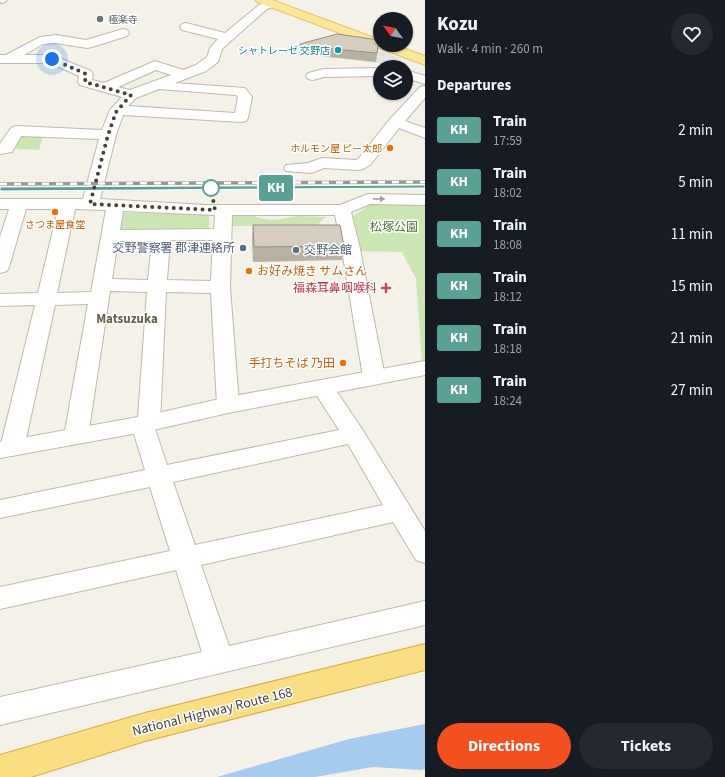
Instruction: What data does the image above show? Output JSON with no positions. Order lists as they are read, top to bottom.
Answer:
{
  "streets": {
    "highway": ["National Highway Route 168"]
  },
  "districts": ["Matsuzuka"],
  "parks": ["松塚公園"],
  "places": {
    "other": [
      "極楽寺",
      "シャトレーゼ 交野店",
      "ホルモン屋 ピー太郎",
      "さつま屋食堂",
      "交野警察署 郡津連絡所",
      "交野会館",
      "お好み焼き サムさん",
      "手打ちそば 乃田"
    ],
    "health": ["福森耳鼻咽喉科"]
  },
  "north": "top left",
  "page": {
    "on_map": "KH",
    "heading": [
      ["Kozu", "Walk · 4 min · 260 m"],
      "Departures"
    ],
    "list": [
      {
        "mark": "KH",
        "name": "Train",
        "note": "17:59",
        "value": "2 min"
      },
      {
        "mark": "KH",
        "name": "Train",
        "note": "18:02",
        "value": "5 min"
      },
      {
        "mark": "KH",
        "name": "Train",
        "note": "18:08",
        "value": "11 min"
      },
      {
        "mark": "KH",
        "name": "Train",
        "note": "18:12",
        "value": "15 min"
      },
      {
        "mark": "KH",
        "name": "Train",
        "note": "18:18",
        "value": "21 min"
      },
      {
        "mark": "KH",
        "name": "Train",
        "note": "18:24",
        "value": "27 min"
      }
    ],
    "buttons": ["Directions", "Tickets"]
  }
}
